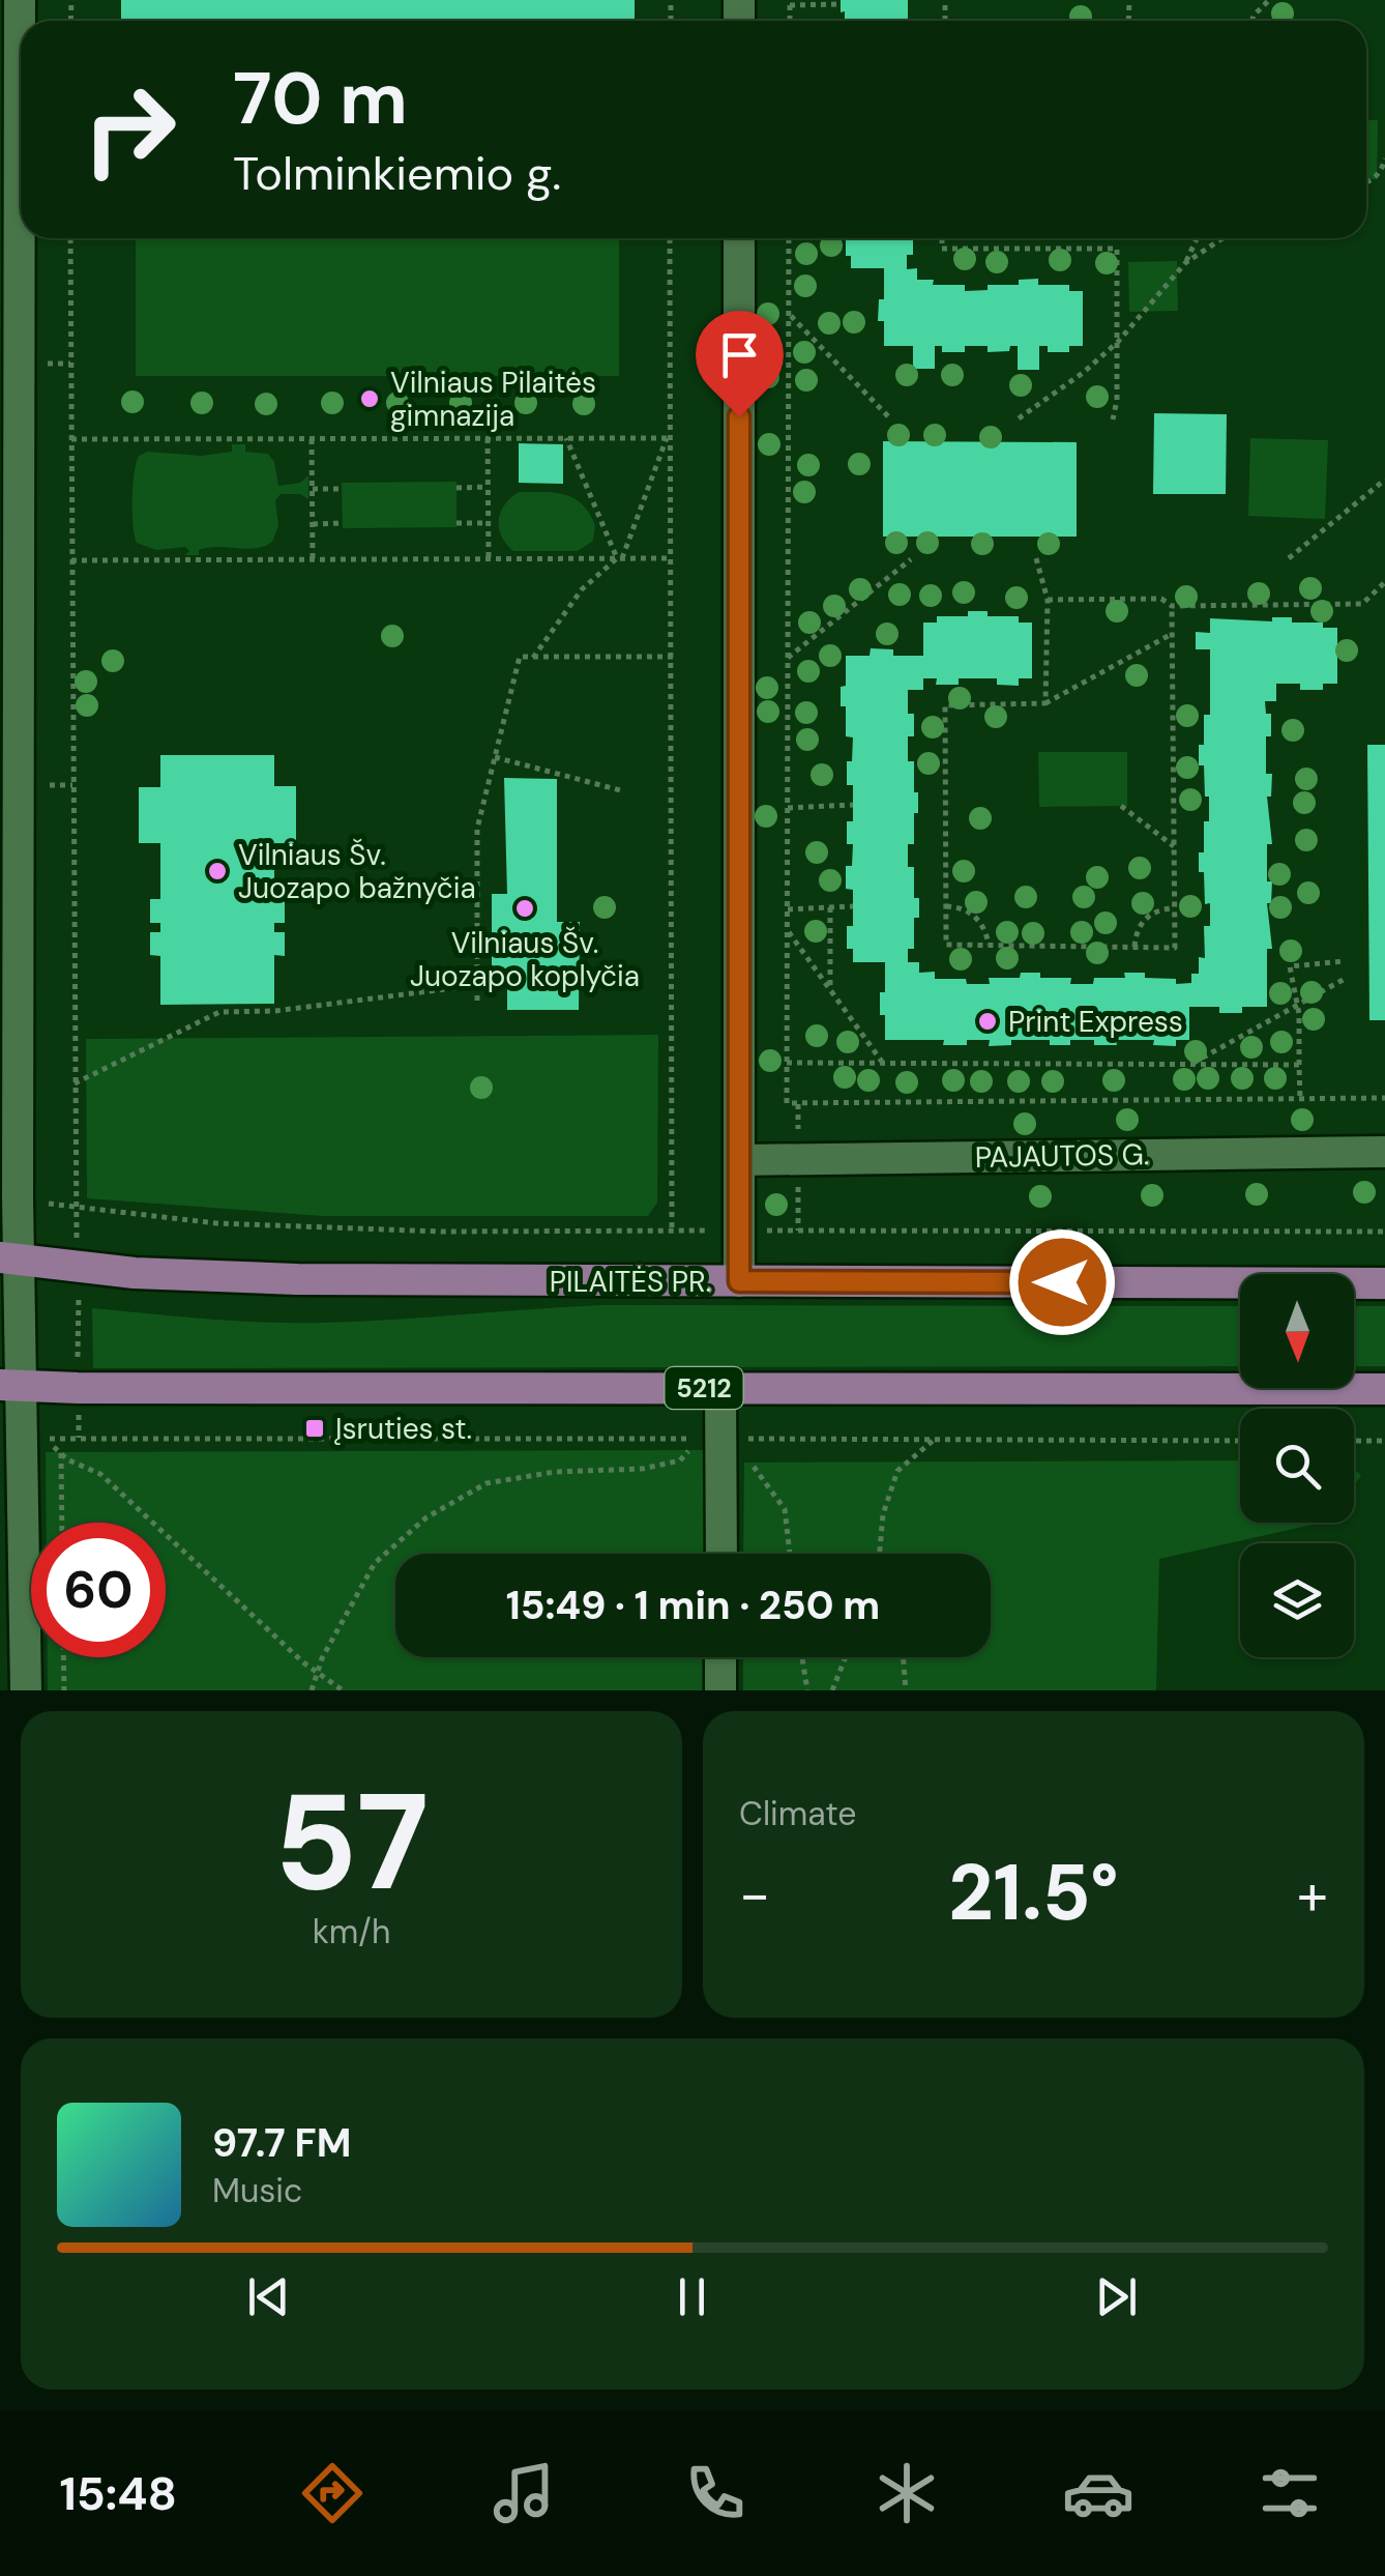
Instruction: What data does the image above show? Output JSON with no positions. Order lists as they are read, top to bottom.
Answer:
{
  "streets": {
    "main road": ["PILAITĖS PR.", "5212"],
    "street": ["PAJAUTOS G."]
  },
  "places": {
    "other": [
      "Vilniaus Pilaitės gimnazija",
      "Vilniaus Šv. Juozapo bažnyčia",
      "Vilniaus Šv. Juozapo koplyčia",
      "Print Express"
    ],
    "transit": ["Įsruties st."]
  },
  "north": "bottom",
  "page": {
    "turn": ["70 m", "Tolminkiemio g."],
    "limit": "60",
    "trip": "15:49 · 1 min · 250 m",
    "tile": [
      ["57", "km/h"],
      "Climate"
    ],
    "heat": ["−", "21.5°", "+"],
    "song": ["97.7 FM", "Music"],
    "tabs": "15:48"
  }
}
